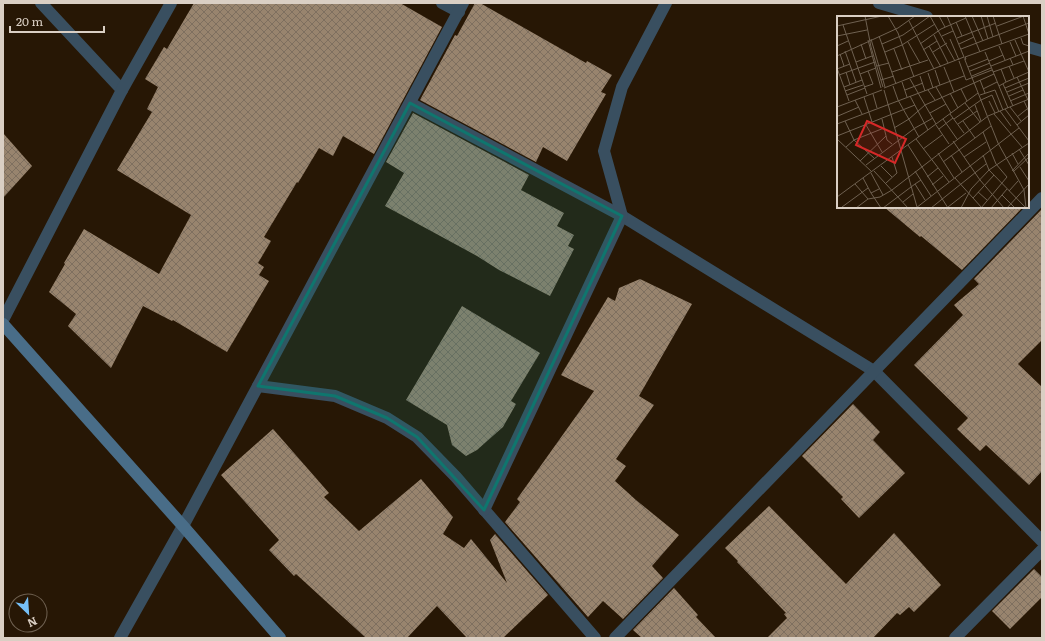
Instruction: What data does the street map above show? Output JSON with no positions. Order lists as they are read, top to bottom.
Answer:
{
  "scale_bar": "20 m",
  "north": "bottom right"
}
